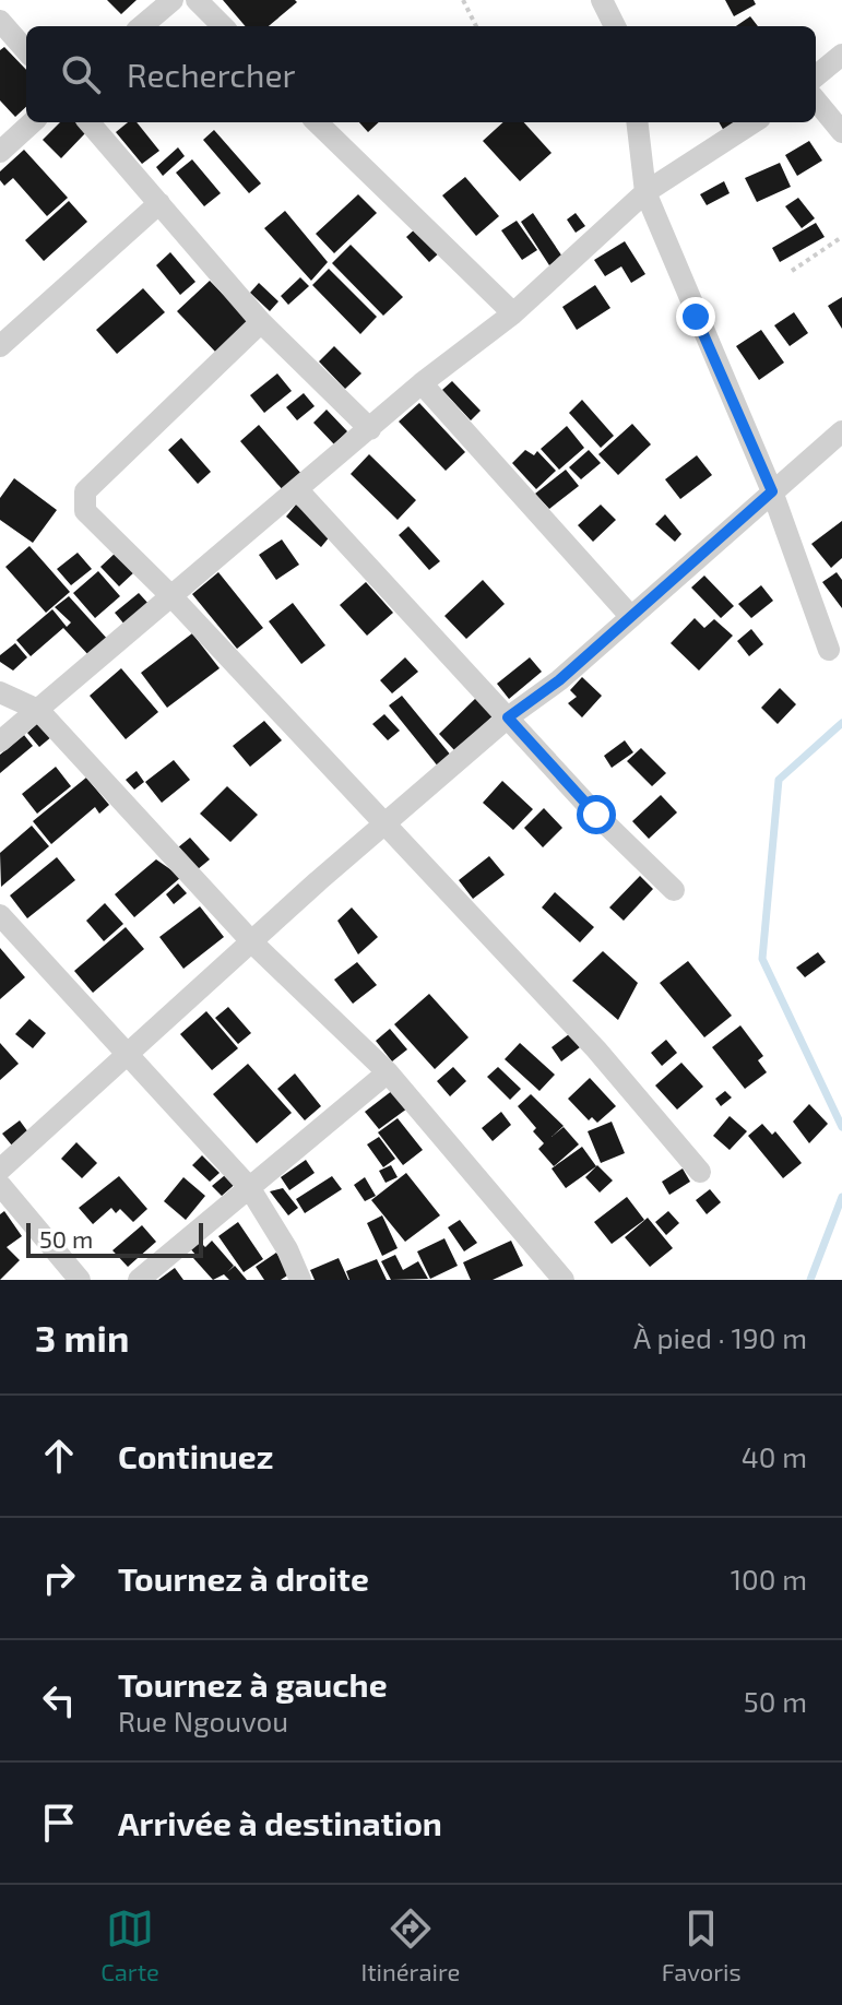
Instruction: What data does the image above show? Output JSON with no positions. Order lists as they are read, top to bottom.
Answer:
{
  "scale_bar": "50 m",
  "page": {
    "search": "Rechercher",
    "scale": "50 m",
    "heading": ["3 min", "À pied · 190 m"],
    "list": [
      ["Continuez", "40 m"],
      ["Tournez à droite", "100 m"],
      ["Tournez à gauche", "Rue Ngouvou", "50 m"],
      "Arrivée à destination"
    ],
    "nav": ["Carte", "Itinéraire", "Favoris"]
  }
}
